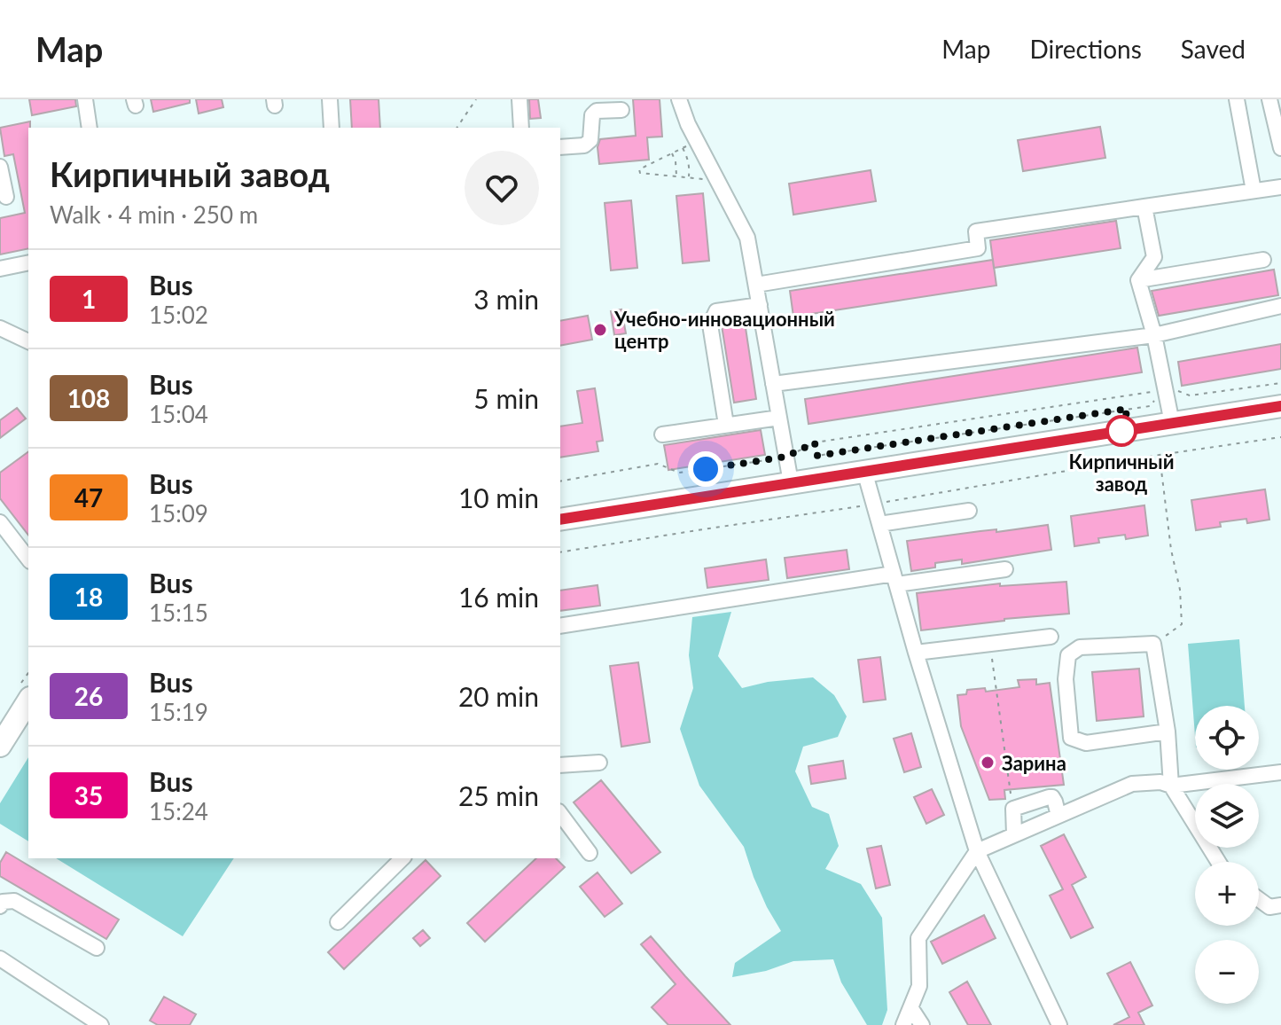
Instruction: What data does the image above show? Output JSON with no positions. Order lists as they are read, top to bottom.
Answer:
{
  "places": ["Учебно-инновационный центр", "Кирпичный завод", "Зарина"],
  "lines": ["bus line 1"],
  "page": {
    "header": "Map",
    "nav": ["Map", "Directions", "Saved"],
    "heading": ["Кирпичный завод", "Walk · 4 min · 250 m"],
    "list": [
      {
        "mark": "1",
        "name": "Bus",
        "note": "15:02",
        "value": "3 min"
      },
      {
        "mark": "108",
        "name": "Bus",
        "note": "15:04",
        "value": "5 min"
      },
      {
        "mark": "47",
        "name": "Bus",
        "note": "15:09",
        "value": "10 min"
      },
      {
        "mark": "18",
        "name": "Bus",
        "note": "15:15",
        "value": "16 min"
      },
      {
        "mark": "26",
        "name": "Bus",
        "note": "15:19",
        "value": "20 min"
      },
      {
        "mark": "35",
        "name": "Bus",
        "note": "15:24",
        "value": "25 min"
      }
    ],
    "map_buttons": ["+", "−"]
  }
}
